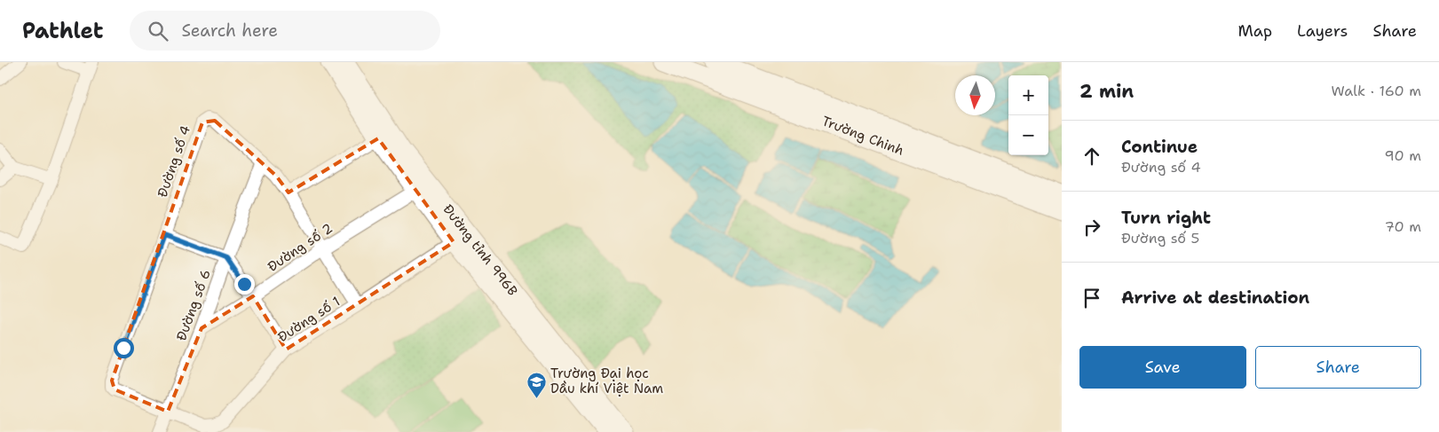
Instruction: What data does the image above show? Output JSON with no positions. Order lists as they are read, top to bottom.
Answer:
{
  "streets": {
    "highway": ["Trường Chinh"],
    "main road": ["Đường tỉnh 996B"],
    "street": [
      "Đường số 4",
      "Đường số 2",
      "Đường số 6",
      "Đường số 1"
    ]
  },
  "crossings": [
    ["Đường số 4", "Đường số 2"],
    ["Đường số 4", "Đường số 6"],
    ["Đường số 4", "Đường số 1"],
    ["Đường số 2", "Đường tỉnh 996B"],
    ["Đường số 2", "Đường số 6"],
    ["Đường tỉnh 996B", "Đường số 1"],
    ["Đường số 6", "Đường số 1"]
  ],
  "places": {
    "school or university": ["Trường Đại học Dầu khí Việt Nam"]
  },
  "north": "bottom",
  "page": {
    "header": "Pathlet",
    "search": "Search here",
    "nav": ["Map", "Layers", "Share"],
    "heading": ["2 min", "Walk · 160 m"],
    "map_buttons": ["+", "−"],
    "list": [
      ["Continue", "Đường số 4", "90 m"],
      ["Turn right", "Đường số 5", "70 m"],
      "Arrive at destination"
    ],
    "buttons": ["Save", "Share"]
  }
}
